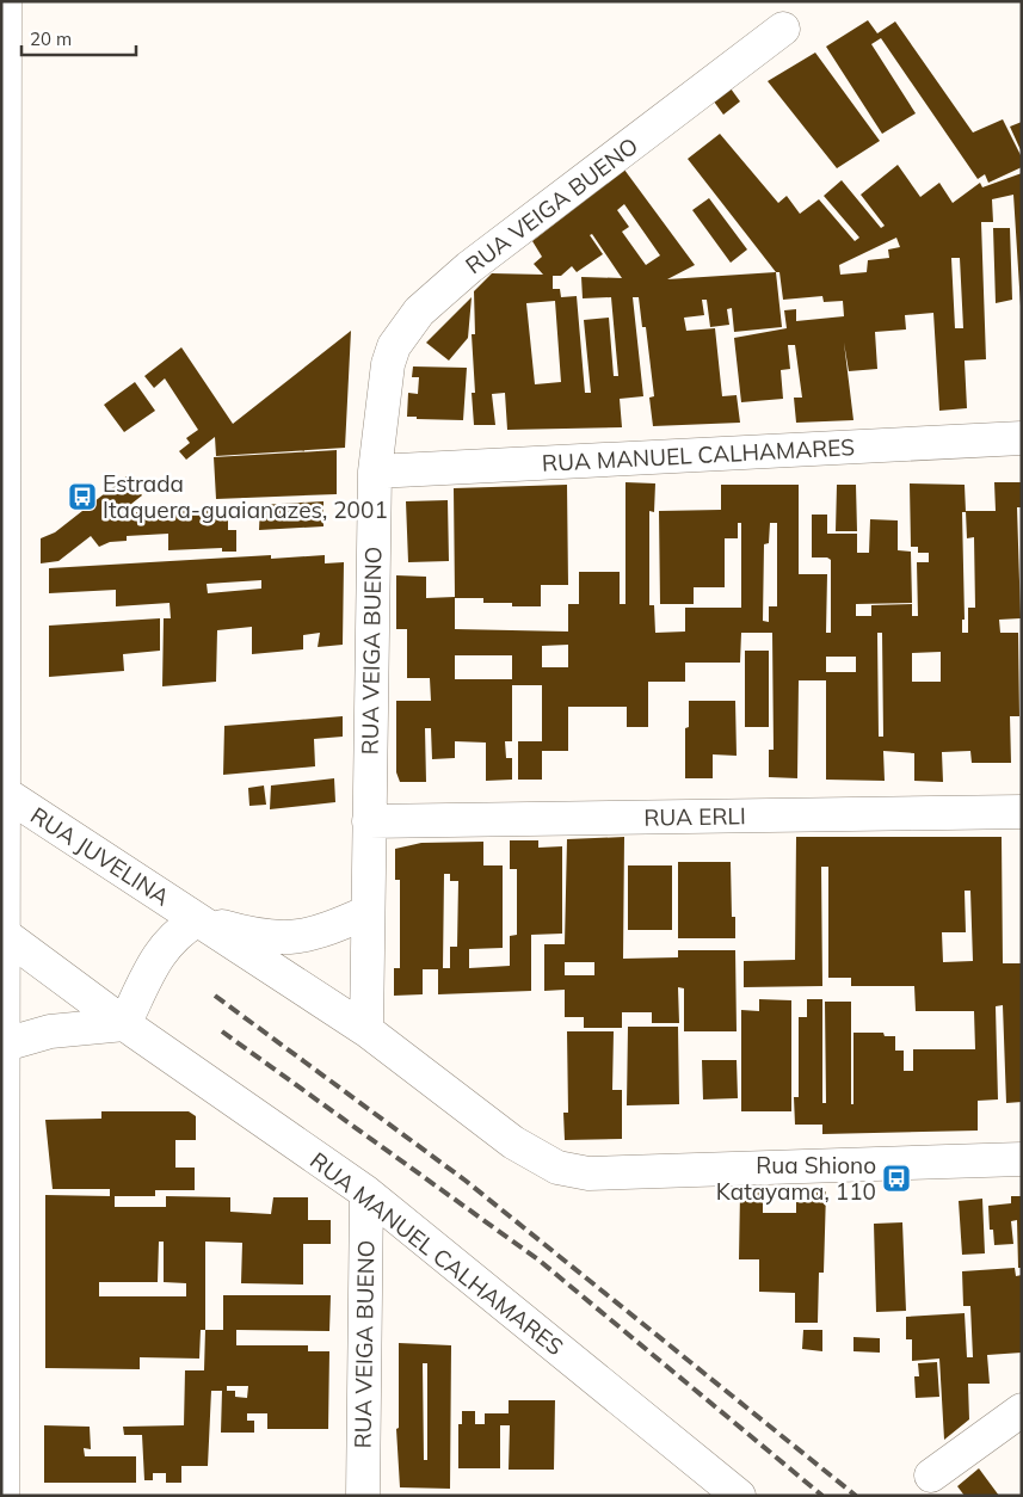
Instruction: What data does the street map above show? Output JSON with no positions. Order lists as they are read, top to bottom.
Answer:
{
  "streets": {
    "street": [
      "RUA VEIGA BUENO",
      "RUA MANUEL CALHAMARES",
      "RUA ERLI",
      "RUA JUVELINA"
    ]
  },
  "crossings": [
    ["RUA VEIGA BUENO", "RUA MANUEL CALHAMARES"],
    ["RUA VEIGA BUENO", "RUA ERLI"],
    ["RUA VEIGA BUENO", "RUA JUVELINA"]
  ],
  "places": {
    "bus stop": ["Estrada Itaquera-guaianazes, 2001", "Rua Shiono Katayama, 110"]
  },
  "scale_bar": "20 m"
}
